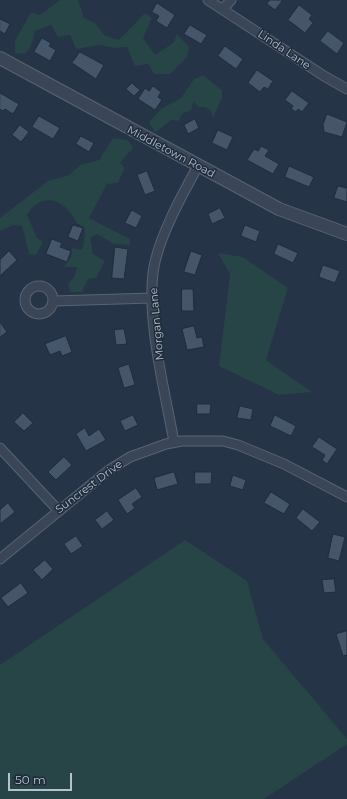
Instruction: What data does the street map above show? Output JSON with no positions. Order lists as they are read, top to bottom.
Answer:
{
  "streets": {
    "street": [
      "Linda Lane",
      "Middletown Road",
      "Morgan Lane",
      "Suncrest Drive"
    ]
  },
  "crossings": [
    ["Middletown Road", "Morgan Lane"],
    ["Morgan Lane", "Suncrest Drive"]
  ],
  "scale_bar": "50 m"
}
